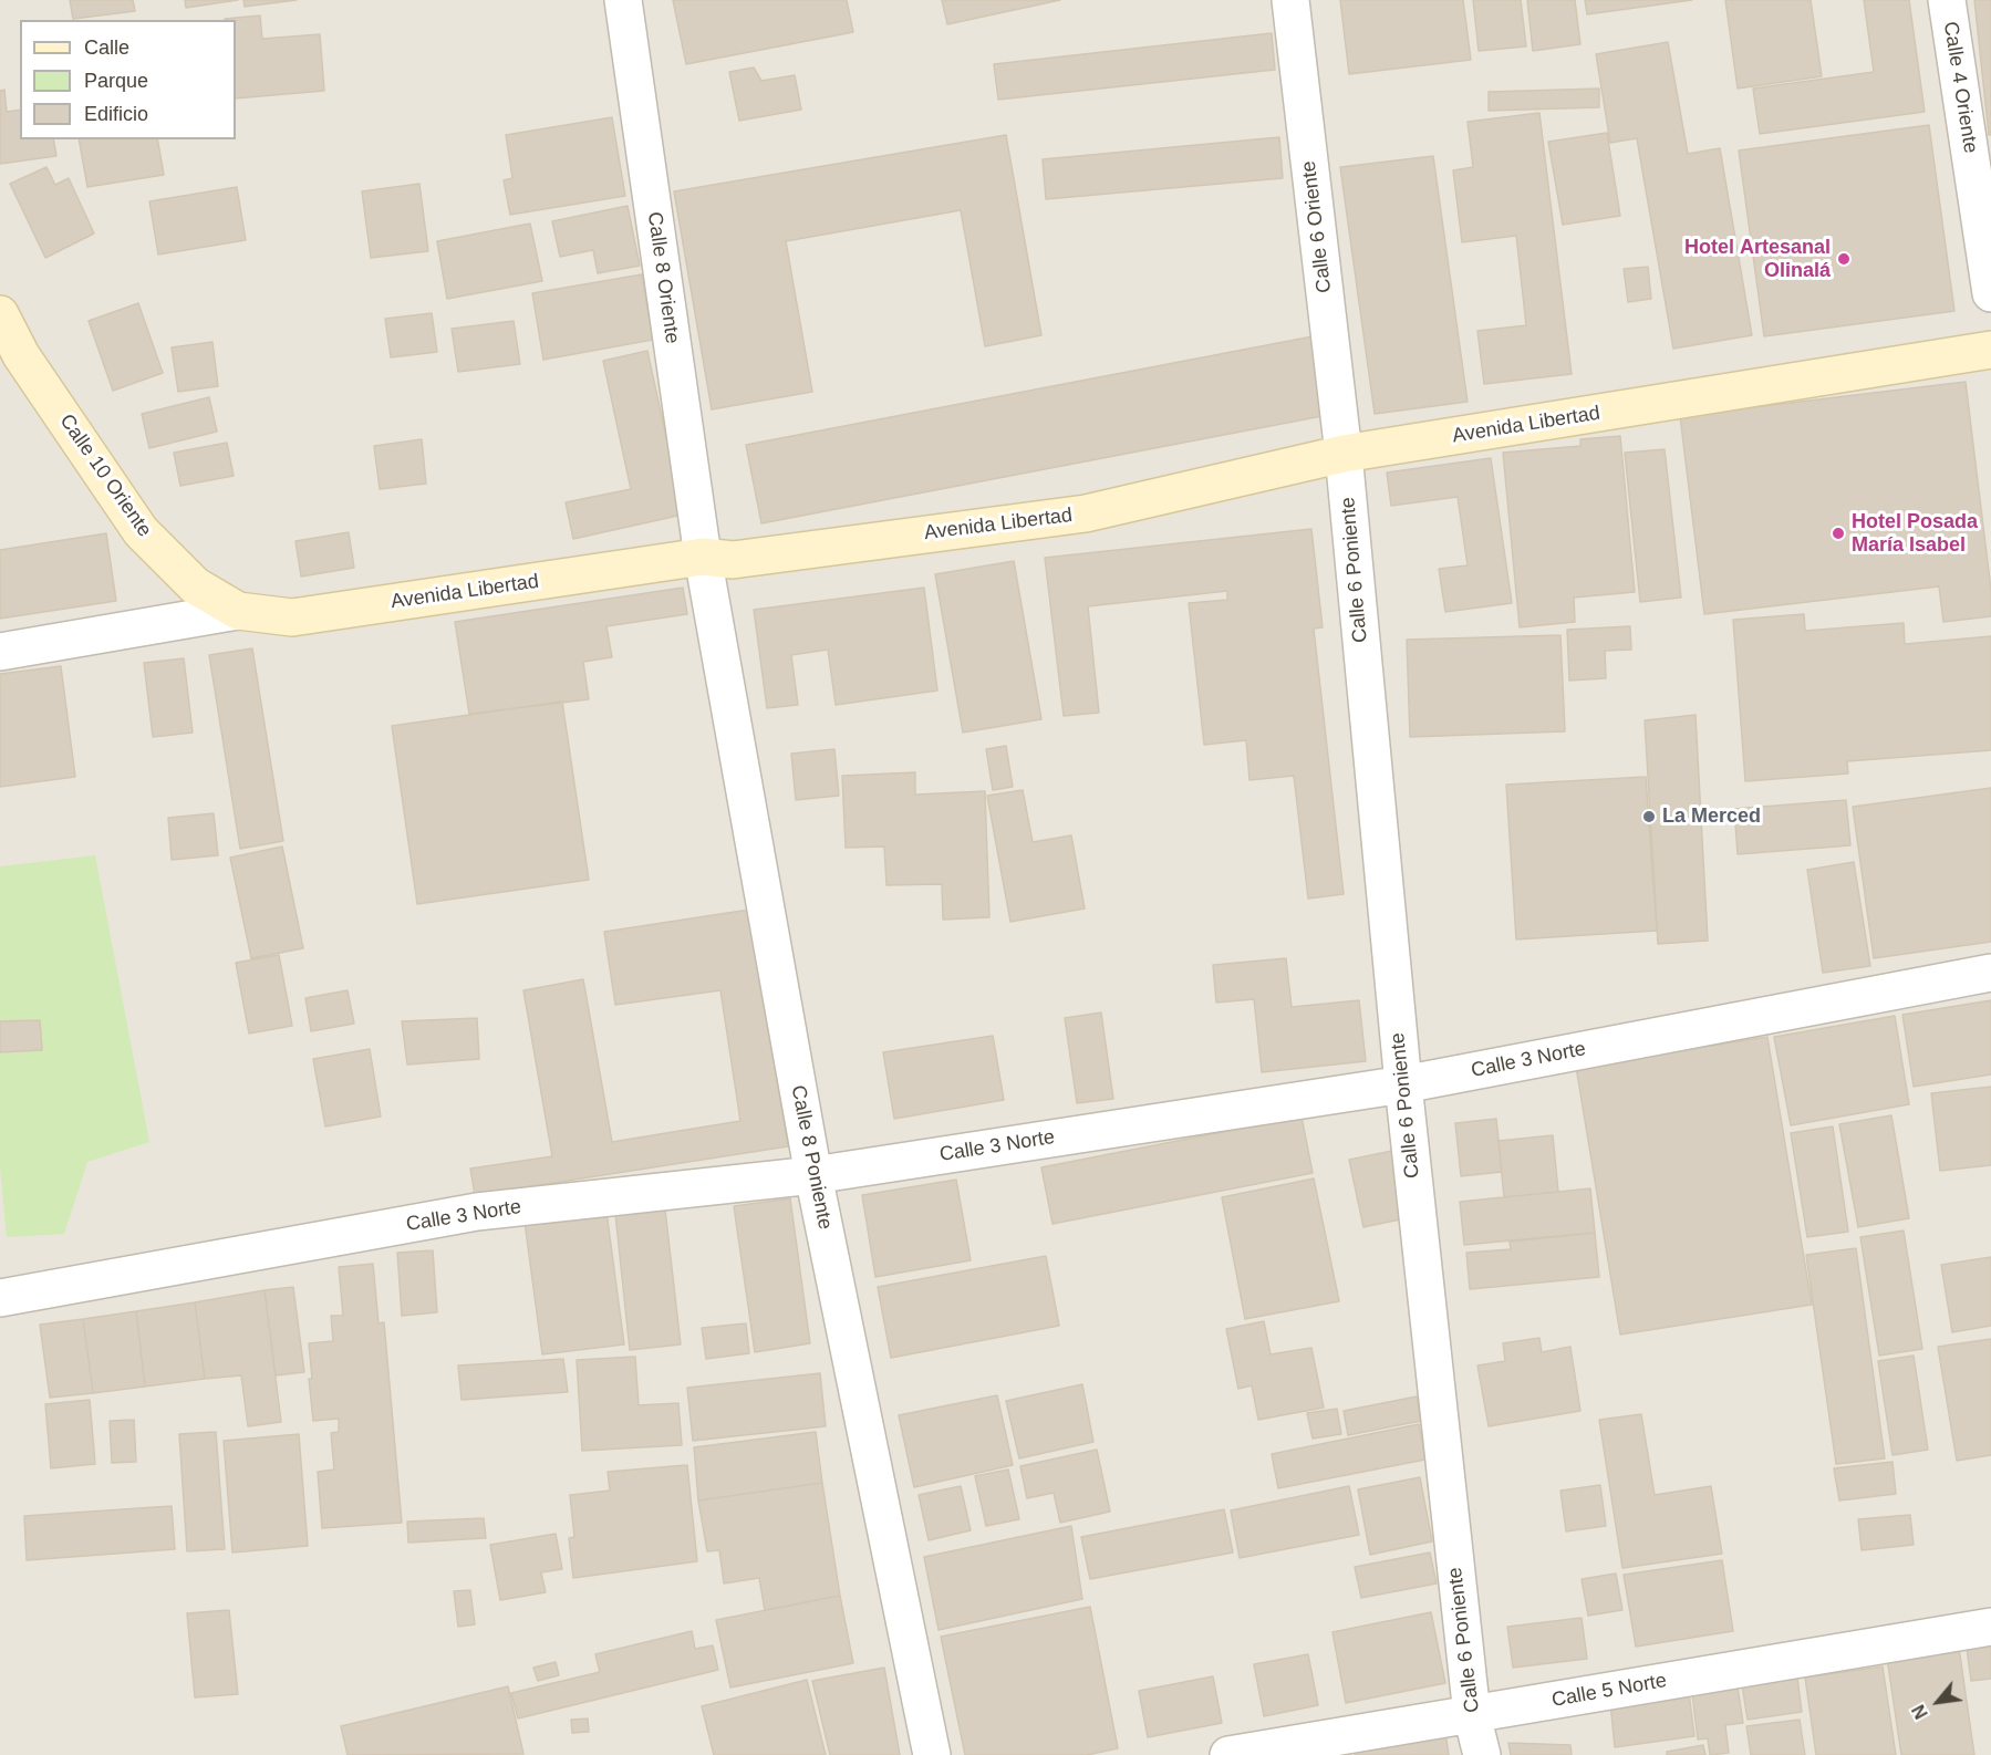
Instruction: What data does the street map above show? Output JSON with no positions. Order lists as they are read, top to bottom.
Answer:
{
  "streets": {
    "main road": ["Avenida Libertad", "Calle 10 Oriente"],
    "street": [
      "Calle 4 Oriente",
      "Calle 6 Oriente",
      "Calle 8 Oriente",
      "Calle 6 Poniente",
      "Calle 3 Norte",
      "Calle 8 Poniente",
      "Calle 5 Norte"
    ]
  },
  "crossings": [
    ["Calle 6 Oriente", "Avenida Libertad"],
    ["Calle 6 Oriente", "Calle 6 Poniente"],
    ["Calle 8 Oriente", "Avenida Libertad"],
    ["Calle 8 Oriente", "Calle 8 Poniente"],
    ["Avenida Libertad", "Calle 10 Oriente"],
    ["Avenida Libertad", "Calle 6 Poniente"],
    ["Avenida Libertad", "Calle 8 Poniente"],
    ["Calle 6 Poniente", "Calle 3 Norte"],
    ["Calle 6 Poniente", "Calle 5 Norte"],
    ["Calle 3 Norte", "Calle 8 Poniente"]
  ],
  "places": ["Hotel Artesanal Olinalá", "Hotel Posada María Isabel", "La Merced"],
  "legend": ["Calle", "Parque", "Edificio"],
  "north": "bottom left"
}
